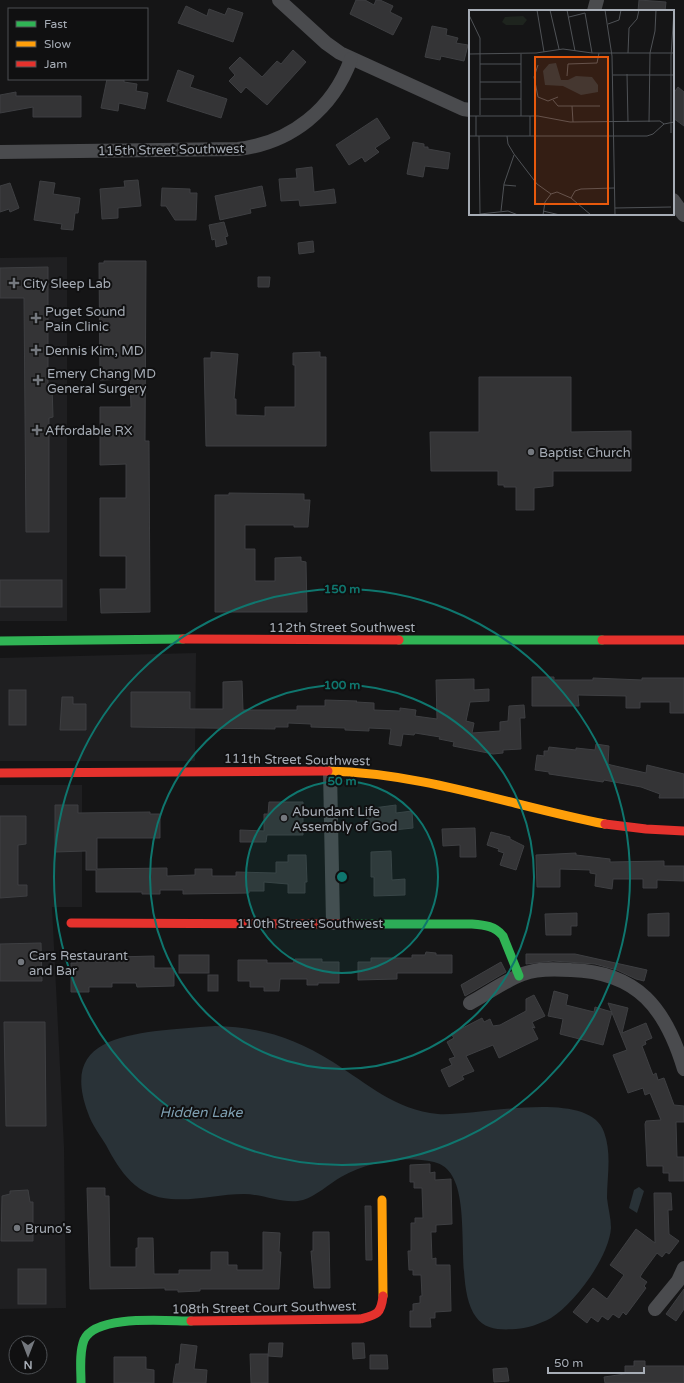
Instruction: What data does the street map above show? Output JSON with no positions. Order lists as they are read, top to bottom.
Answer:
{
  "streets": {
    "street": [
      "115th Street Southwest",
      "112th Street Southwest",
      "111th Street Southwest",
      "110th Street Southwest",
      "108th Street Court Southwest"
    ]
  },
  "water": ["Hidden Lake"],
  "places": {
    "health": [
      "City Sleep Lab",
      "Puget Sound Pain Clinic",
      "Dennis Kim, MD",
      "Emery Chang MD General Surgery",
      "Affordable RX"
    ],
    "other": [
      "Baptist Church",
      "Abundant Life Assembly of God",
      "Cars Restaurant and Bar",
      "Bruno's"
    ]
  },
  "legend": ["Fast", "Slow", "Jam"],
  "scale_bar": "50 m",
  "north": "bottom",
  "rings": ["150 m", "100 m", "50 m"]
}
